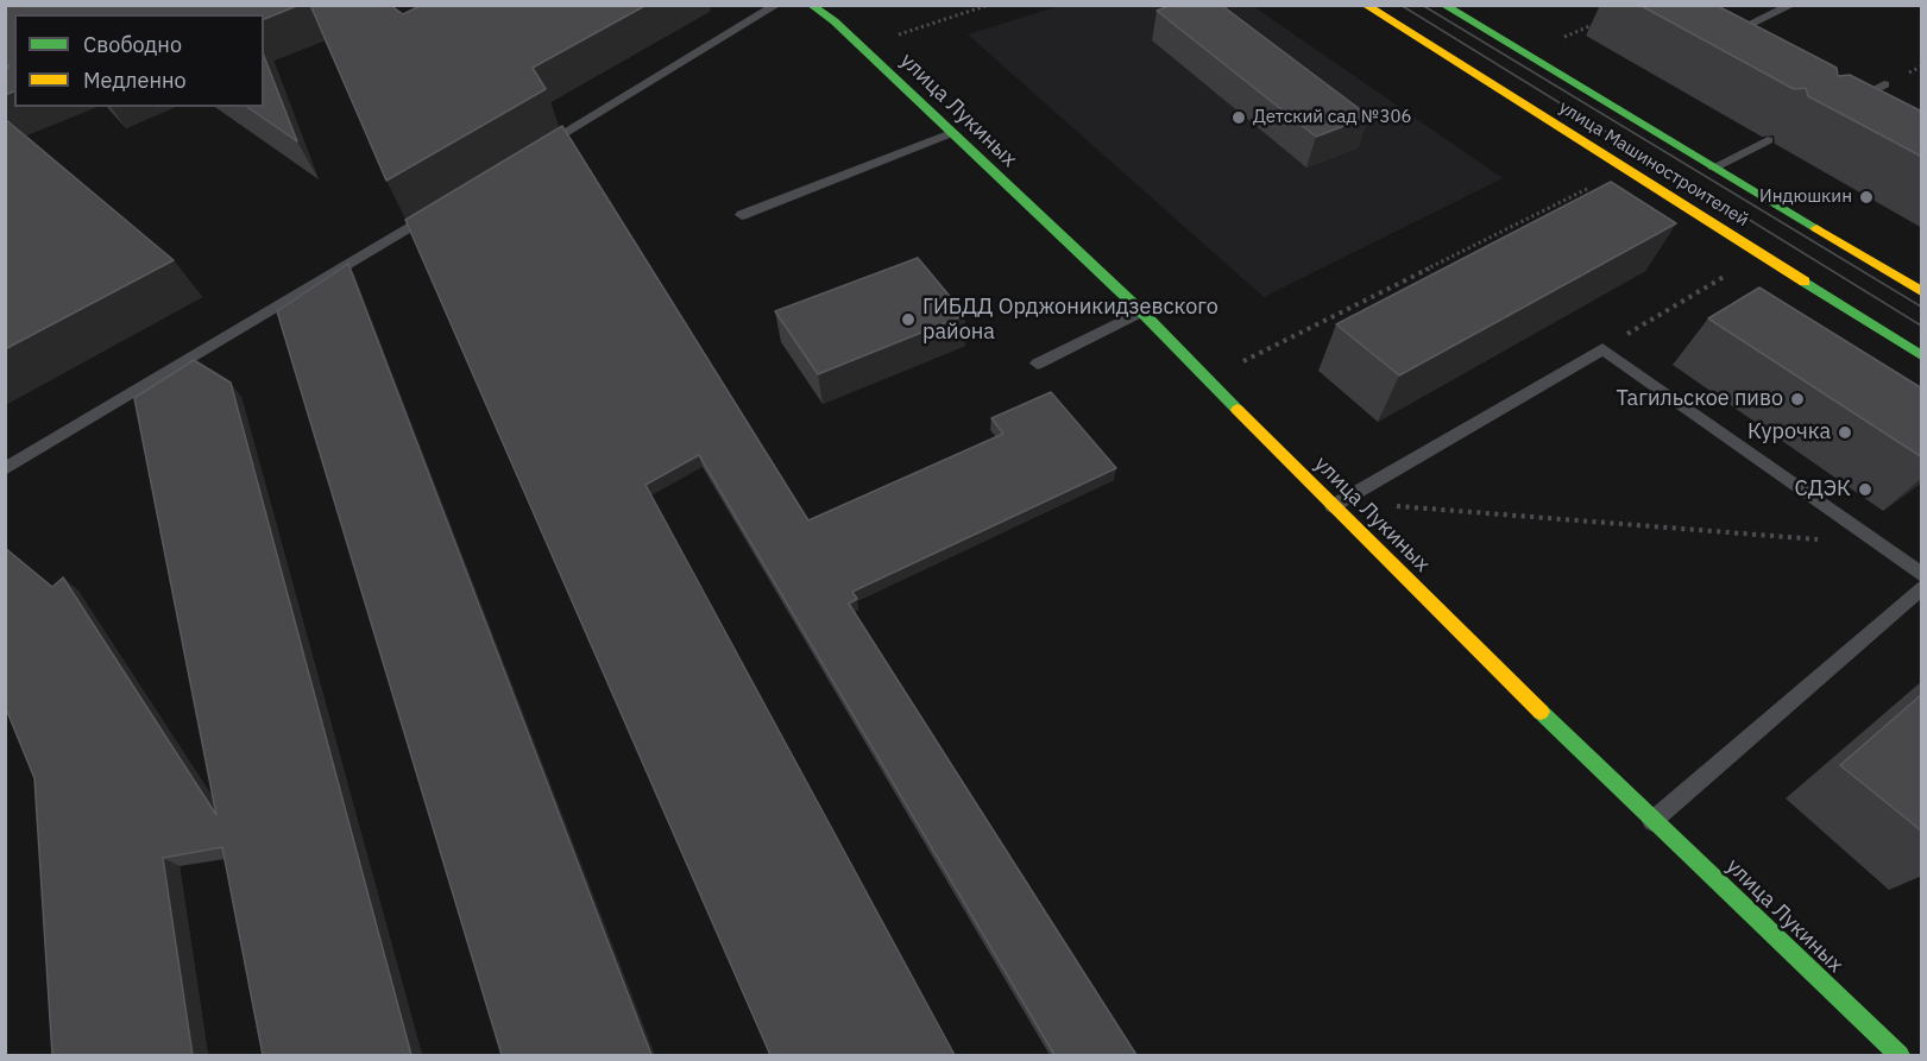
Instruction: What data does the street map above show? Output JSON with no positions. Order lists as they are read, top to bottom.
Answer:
{
  "streets": {
    "street": ["улица Лукиных", "улица Машиностроителей"]
  },
  "places": [
    "Детский сад №306",
    "Индюшкин",
    "ГИБДД Орджоникидзевского района",
    "Тагильское пиво",
    "Курочка",
    "СДЭК"
  ],
  "legend": ["Свободно", "Медленно"]
}
